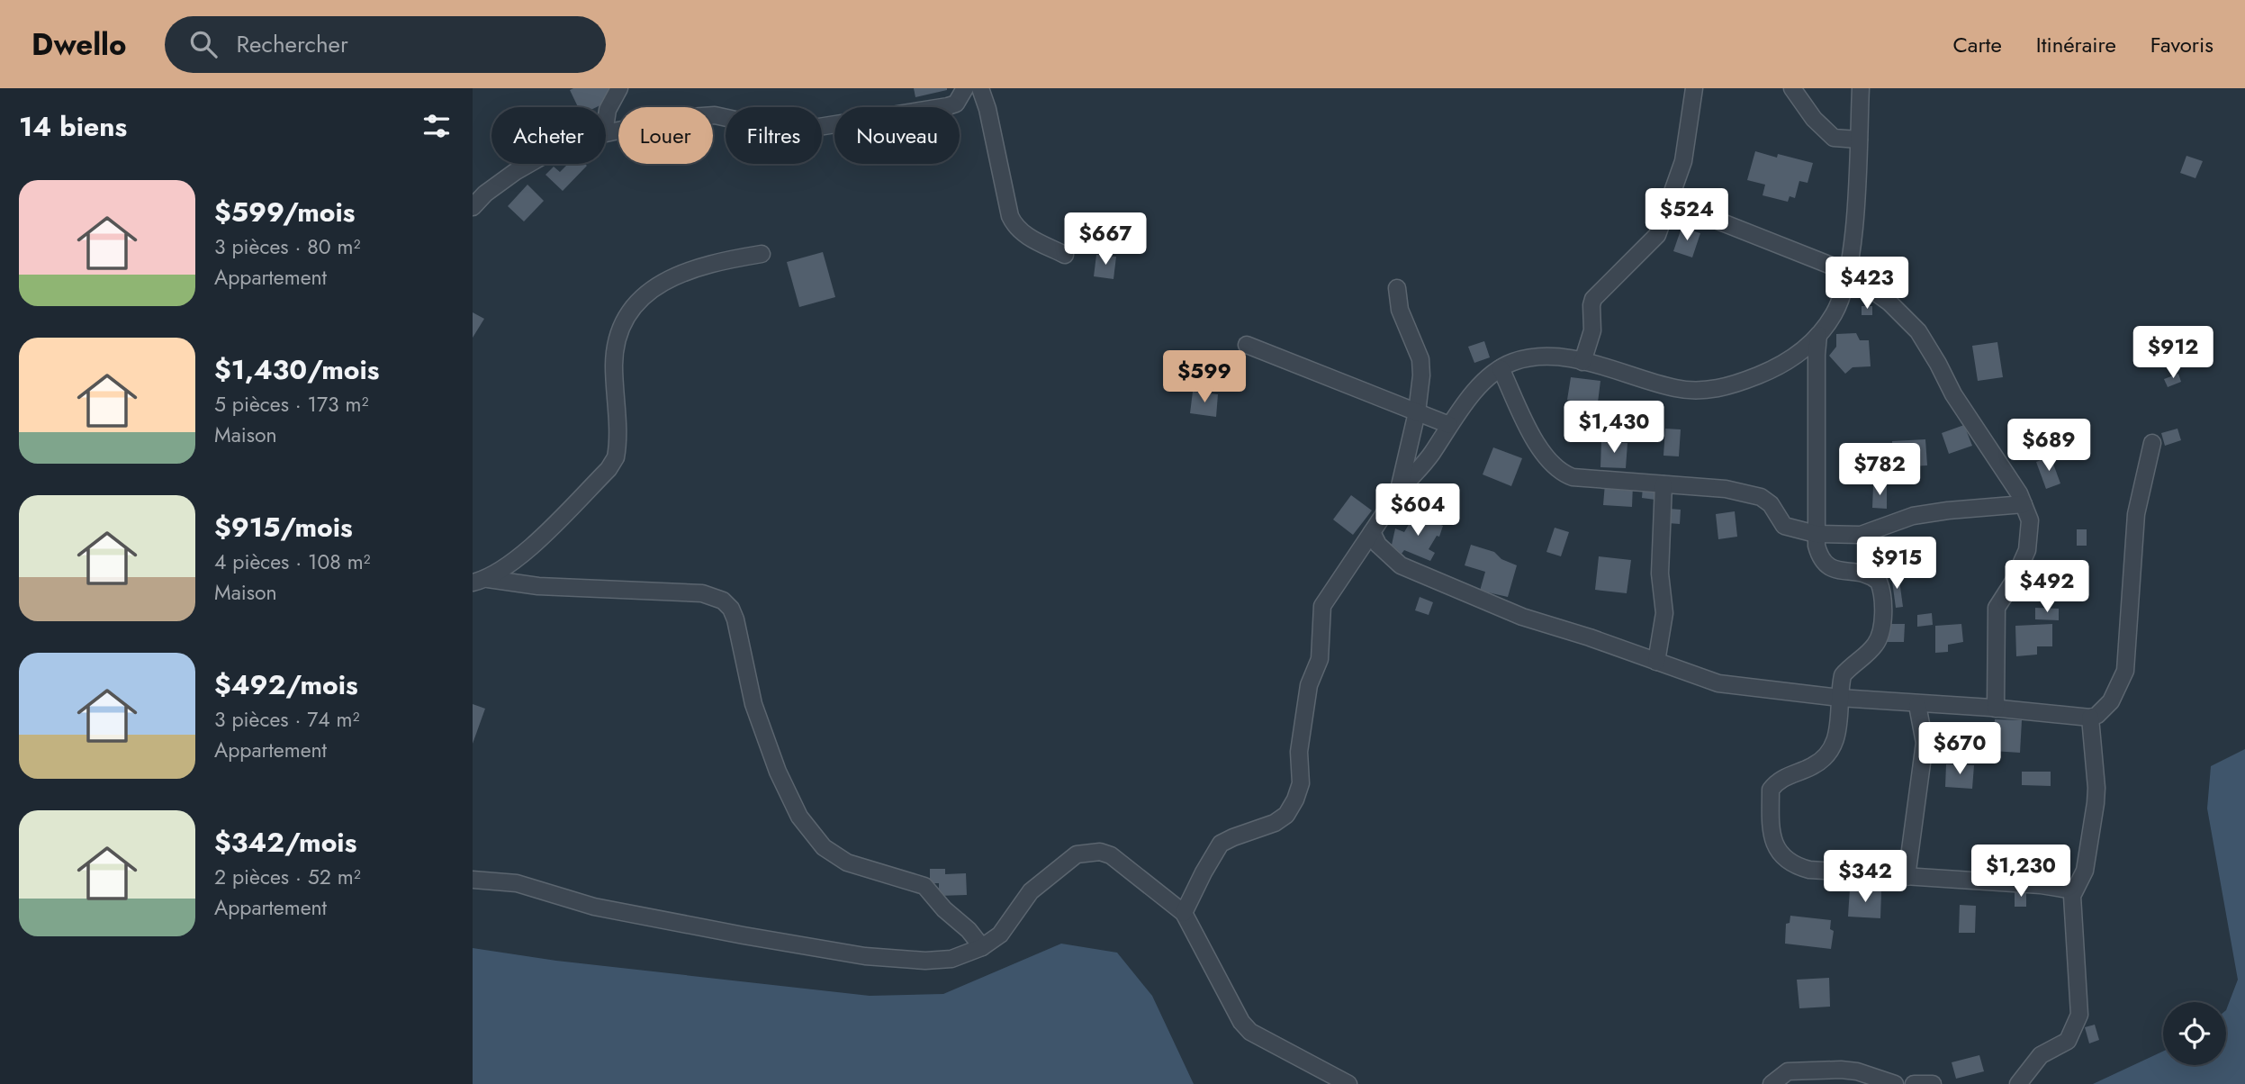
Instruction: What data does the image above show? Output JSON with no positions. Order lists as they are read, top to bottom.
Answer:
{
  "page": {
    "header": "Dwello",
    "search": "Rechercher",
    "nav": ["Carte", "Itinéraire", "Favoris"],
    "heading": "14 biens",
    "chip": [
      "Acheter",
      "Louer",
      "Filtres",
      "Nouveau"
    ],
    "list": [
      {
        "name": "$599/mois",
        "note": "3 pièces · 80 m² · Appartement"
      },
      {
        "name": "$1,430/mois",
        "note": "5 pièces · 173 m² · Maison"
      },
      {
        "name": "$915/mois",
        "note": "4 pièces · 108 m² · Maison"
      },
      {
        "name": "$492/mois",
        "note": "3 pièces · 74 m² · Appartement"
      },
      {
        "name": "$342/mois",
        "note": "2 pièces · 52 m² · Appartement"
      }
    ],
    "price": [
      "$524",
      "$667",
      "$423",
      "$912",
      "$599",
      "$1,430",
      "$689",
      "$782",
      "$604",
      "$915",
      "$492",
      "$670",
      "$1,230",
      "$342"
    ]
  }
}
